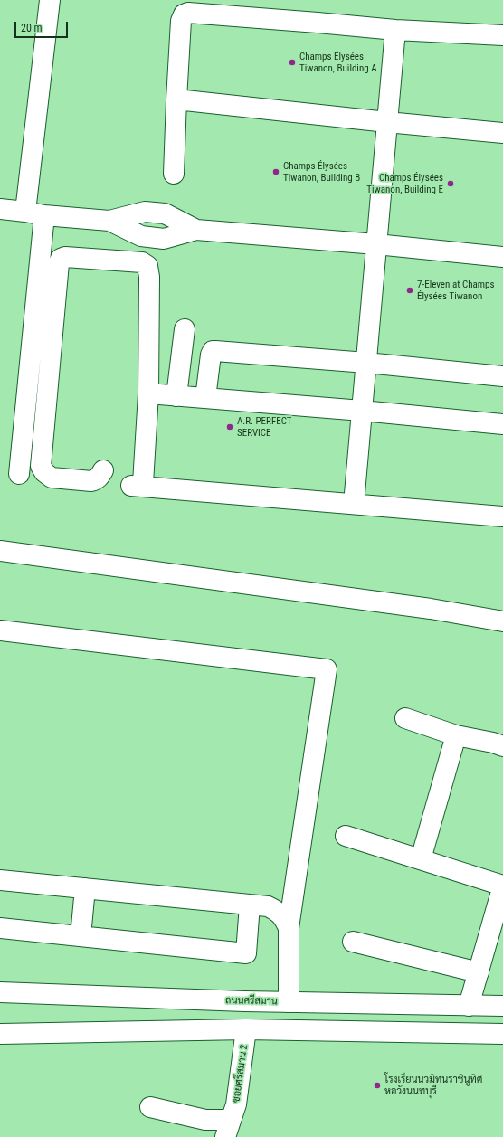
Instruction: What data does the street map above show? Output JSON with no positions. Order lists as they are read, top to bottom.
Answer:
{
  "streets": {
    "street": ["ถนนศรีสมาน", "ซอยศรีสมาน 2"]
  },
  "places": [
    "Champs Élysées Tiwanon, Building A",
    "Champs Élysées Tiwanon, Building B",
    "Champs Élysées Tiwanon, Building E",
    "7-Eleven at Champs Élysées Tiwanon",
    "A.R. PERFECT SERVICE",
    "โรงเรียนนวมิทนราชินูทิศ หอวังนนทบุรี"
  ],
  "scale_bar": "20 m"
}
